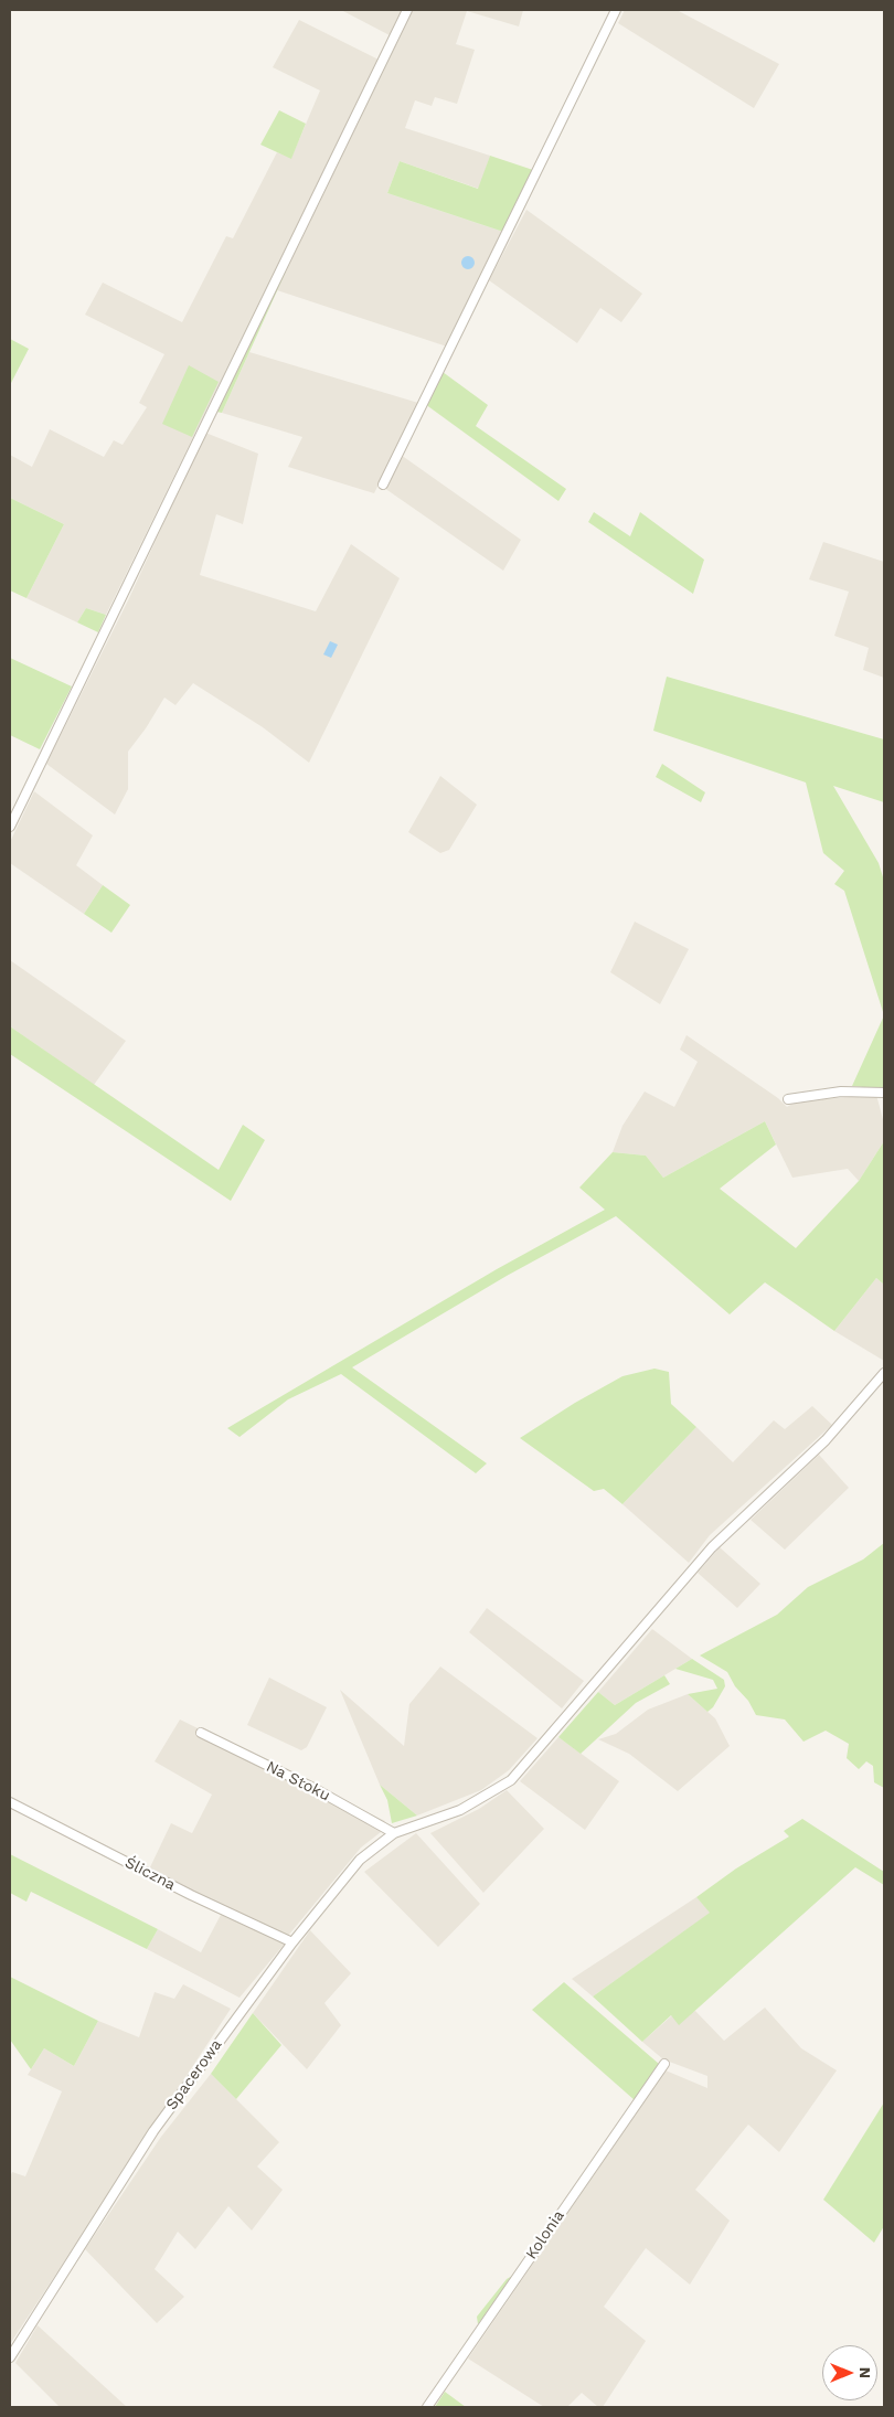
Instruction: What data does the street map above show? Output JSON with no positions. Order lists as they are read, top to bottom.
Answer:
{
  "streets": {
    "street": [
      "Na Stoku",
      "Śliczna",
      "Spacerowa",
      "Kolonia"
    ]
  },
  "crossings": [
    ["Na Stoku", "Spacerowa"],
    ["Śliczna", "Spacerowa"]
  ],
  "north": "right"
}
